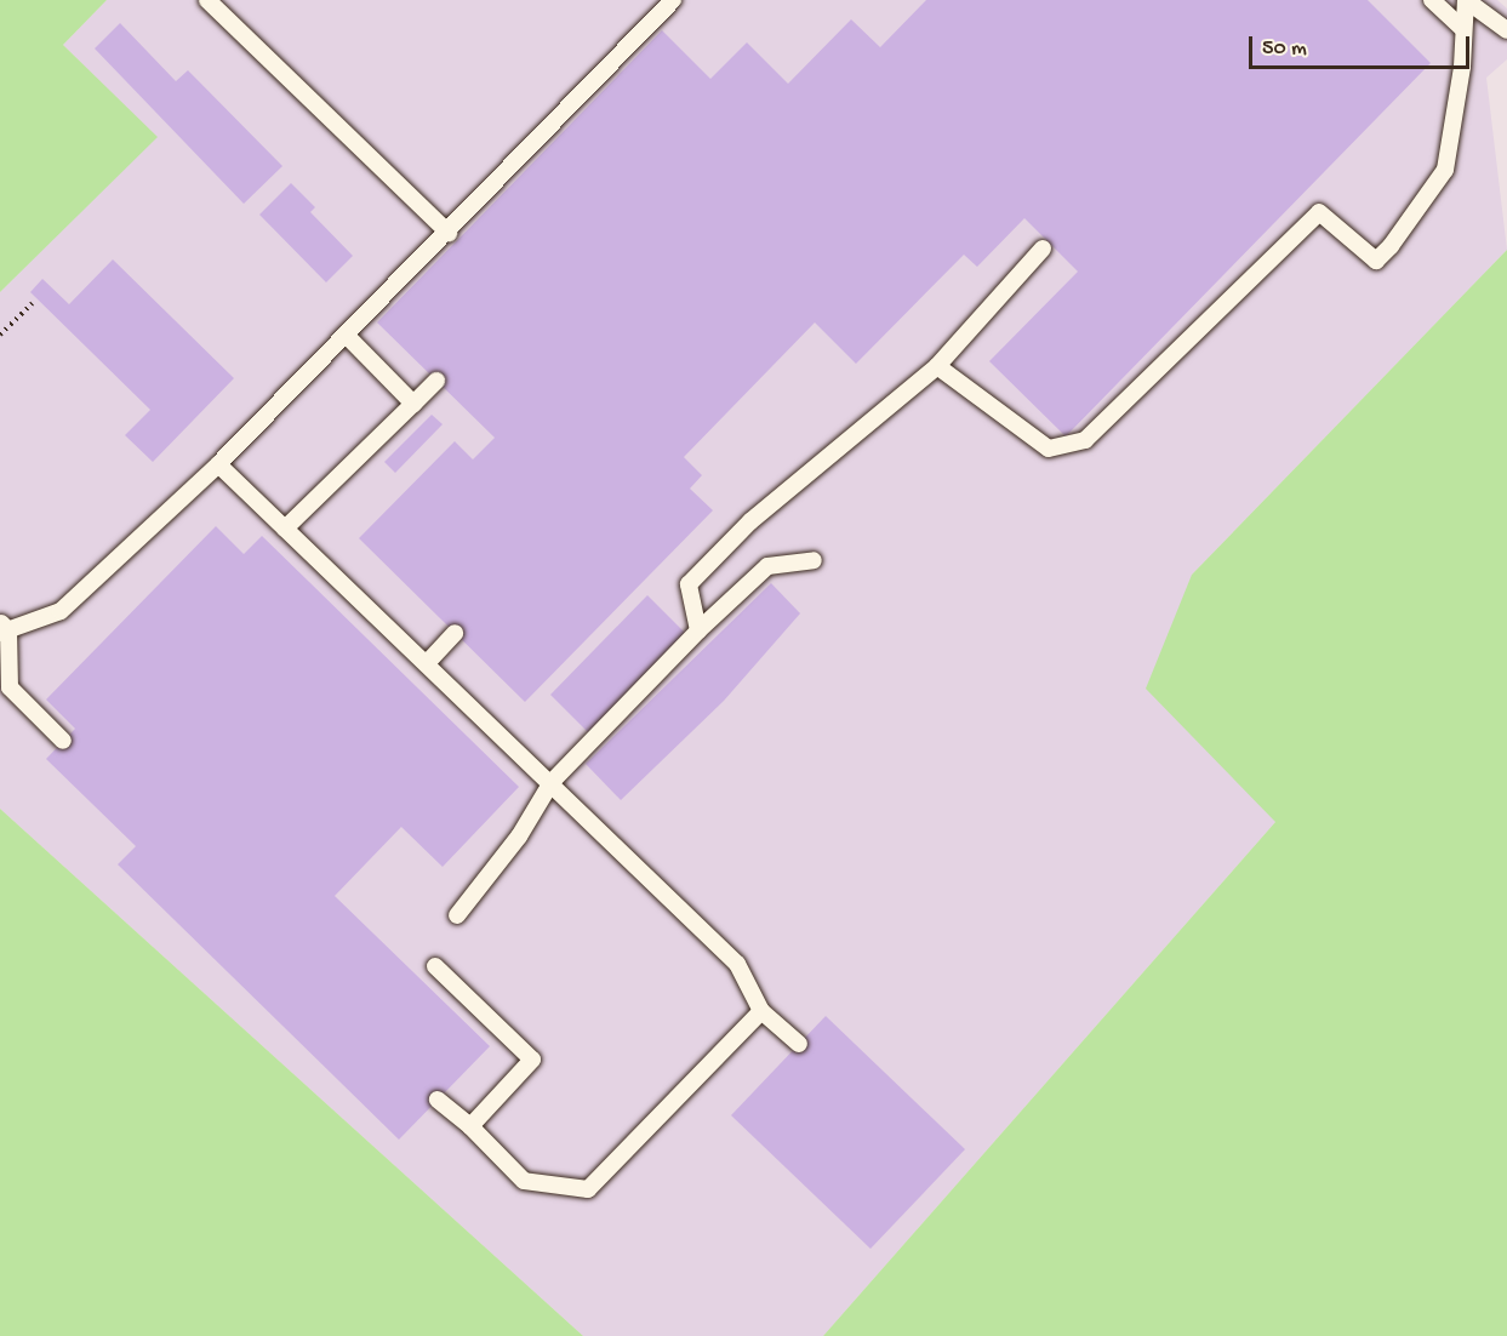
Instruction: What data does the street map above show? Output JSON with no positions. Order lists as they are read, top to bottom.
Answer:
{
  "scale_bar": "50 m"
}
